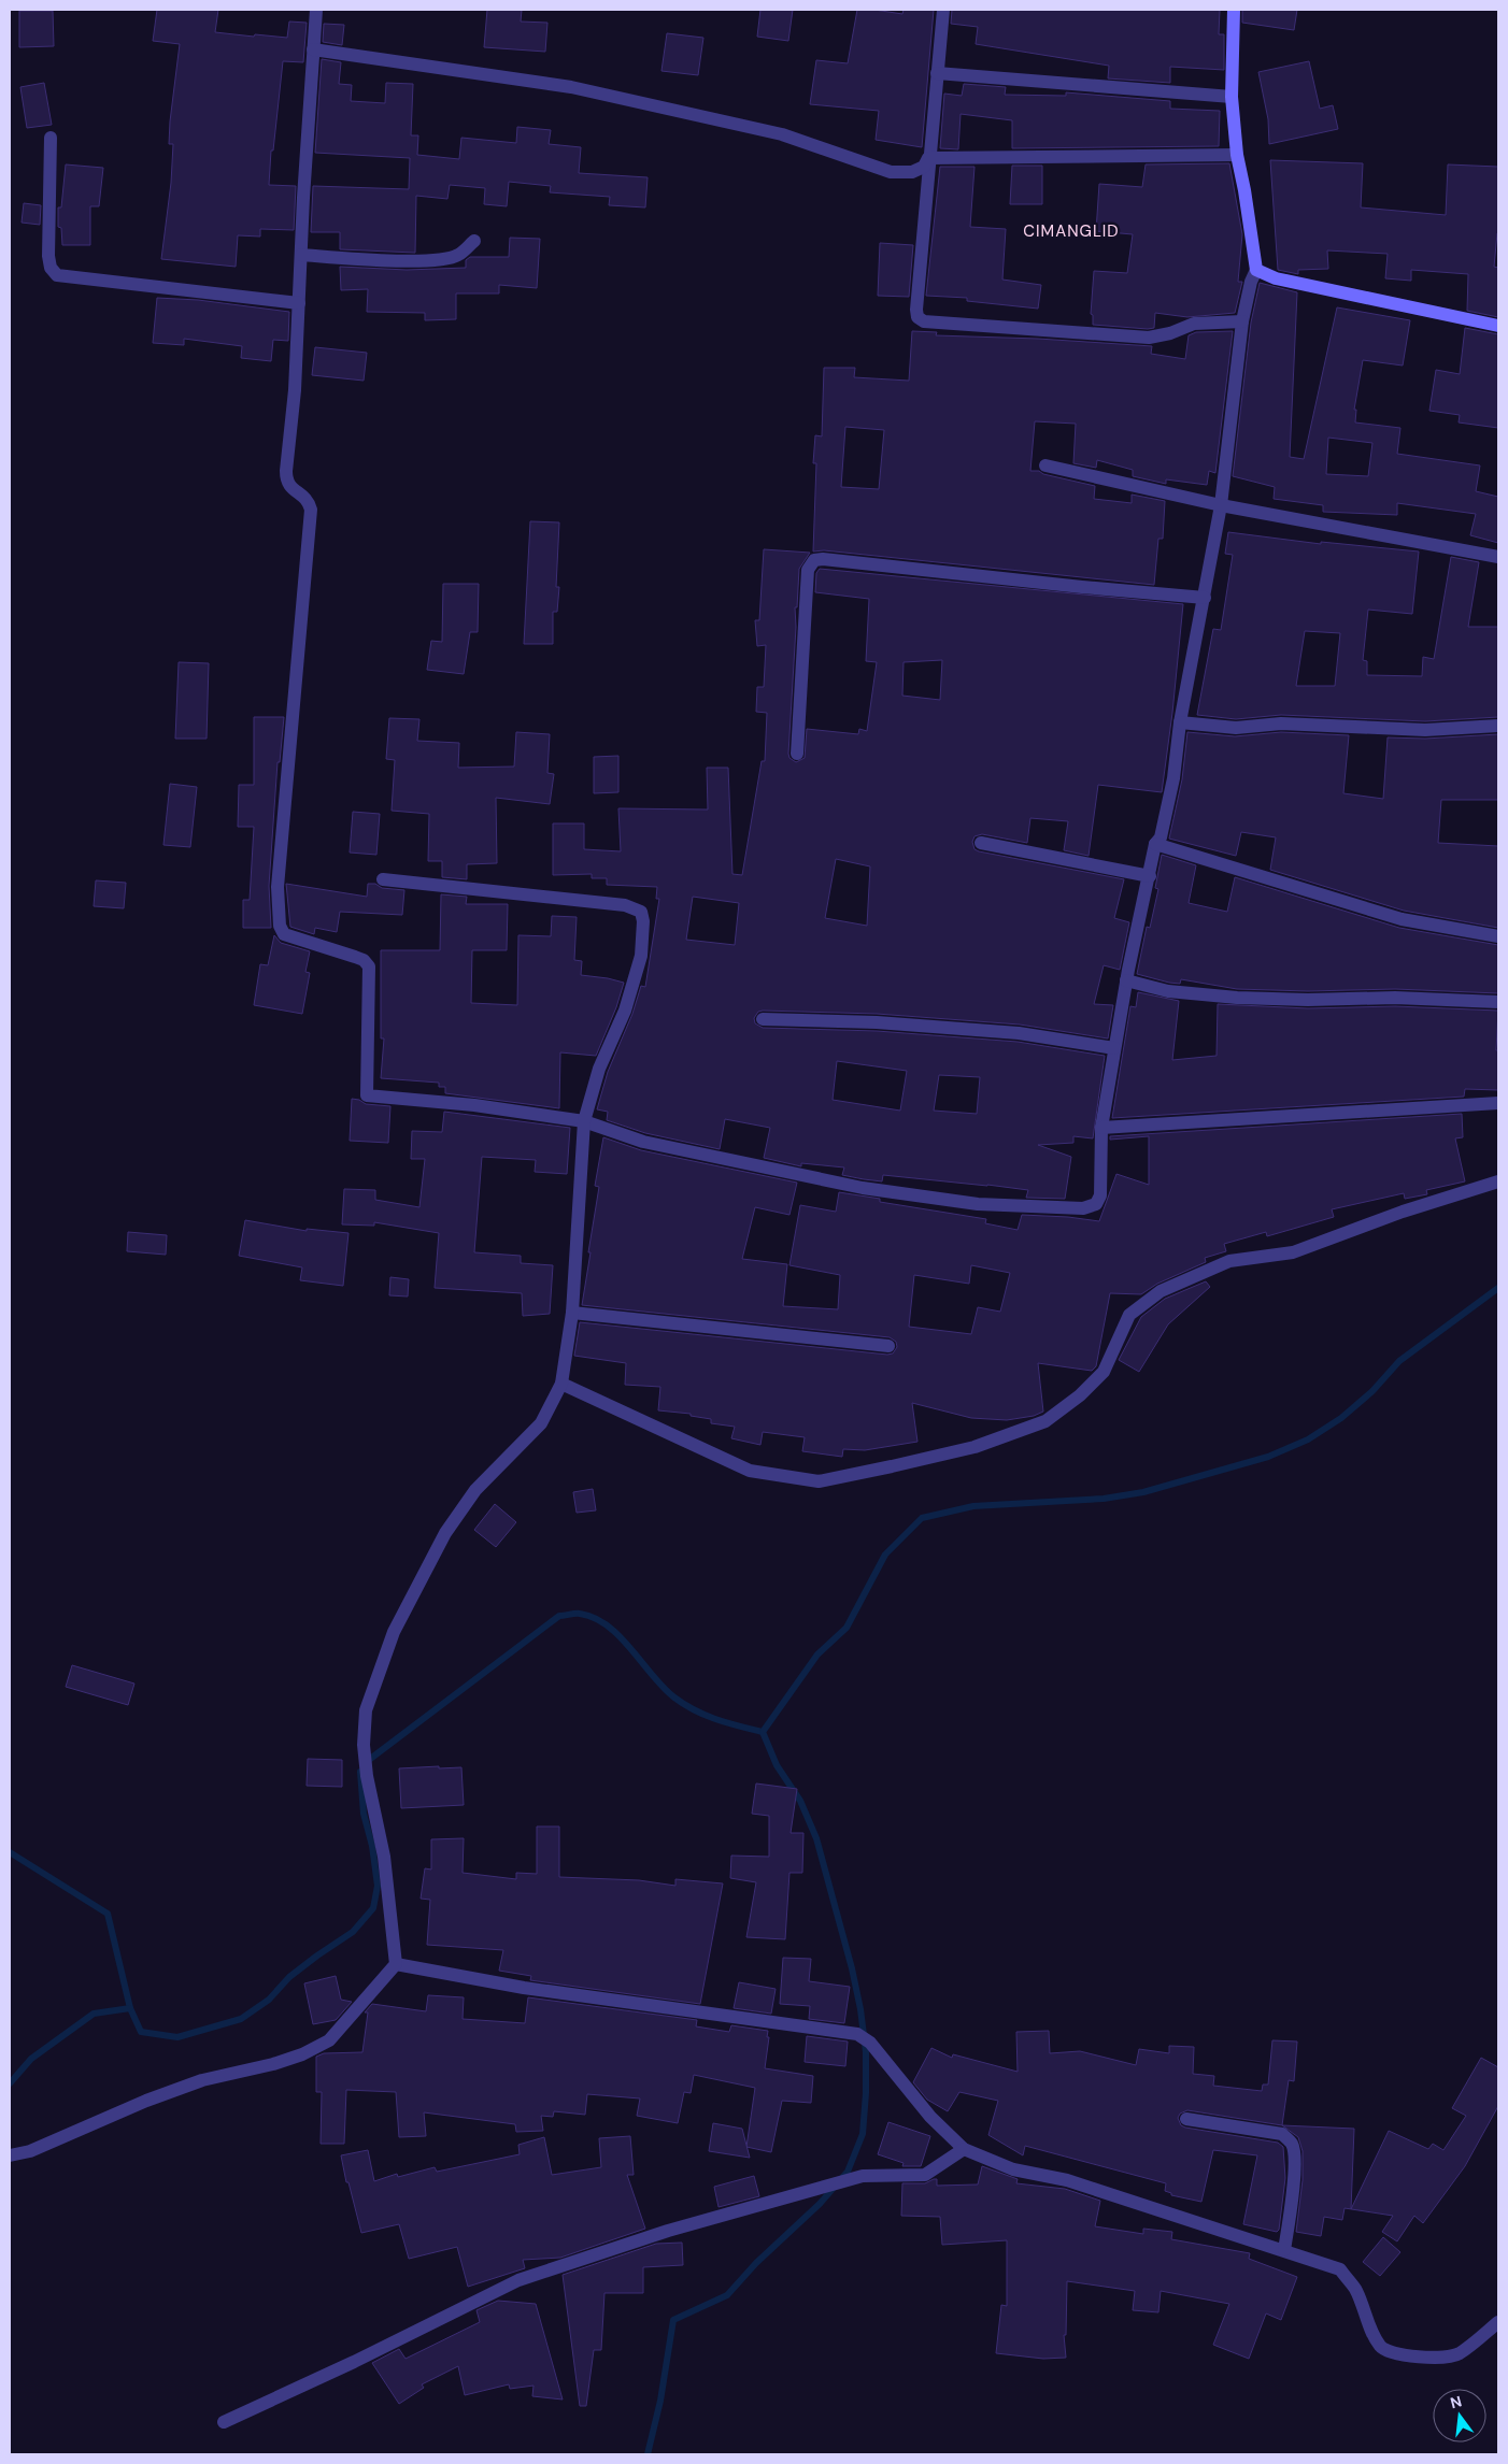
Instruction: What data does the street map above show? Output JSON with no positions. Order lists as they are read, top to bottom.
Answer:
{
  "districts": ["CIMANGLID"],
  "north": "top"
}
